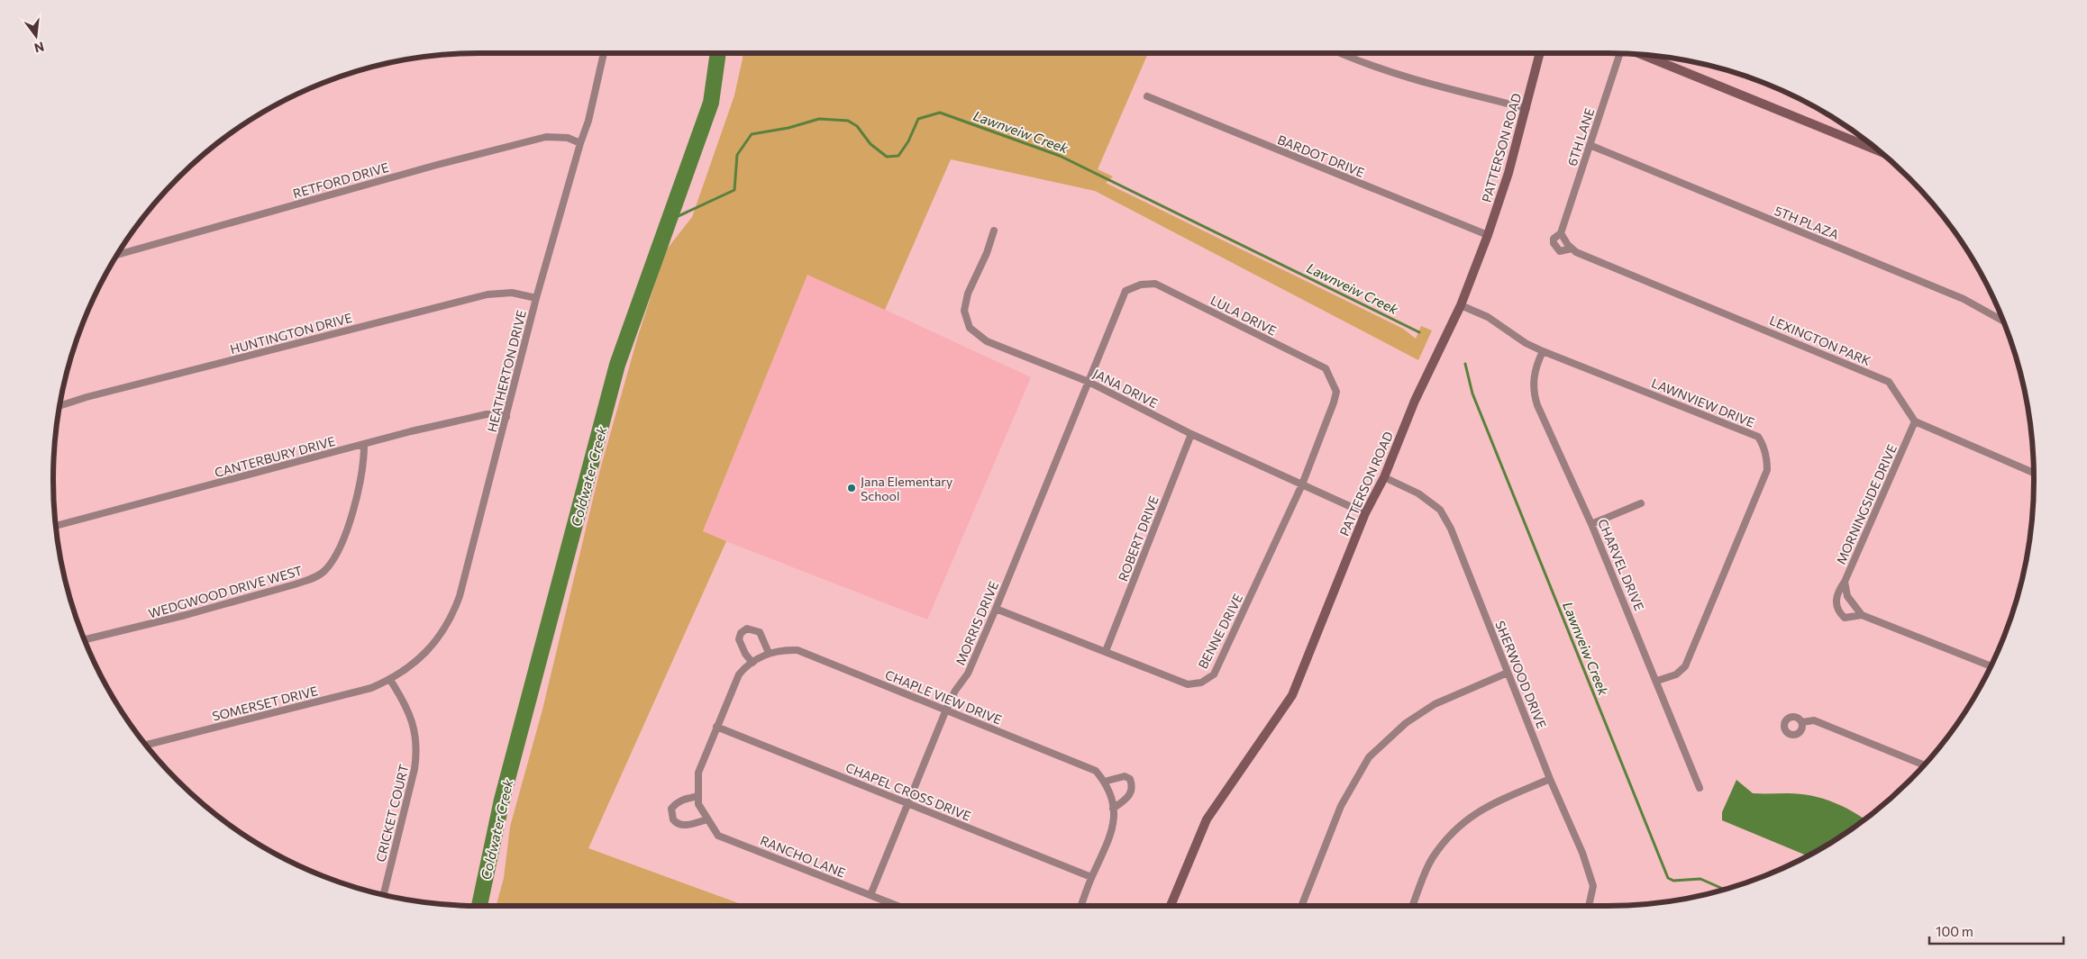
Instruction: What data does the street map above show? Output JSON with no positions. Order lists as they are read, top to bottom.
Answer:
{
  "streets": {
    "main road": ["PATTERSON ROAD"],
    "street": [
      "6TH LANE",
      "BARDOT DRIVE",
      "RETFORD DRIVE",
      "5TH PLAZA",
      "LULA DRIVE",
      "HUNTINGTON DRIVE",
      "LEXINGTON PARK",
      "HEATHERTON DRIVE",
      "JANA DRIVE",
      "LAWNVIEW DRIVE",
      "CANTERBURY DRIVE",
      "MORNINGSIDE DRIVE",
      "ROBERT DRIVE",
      "CHARVEL DRIVE",
      "WEDGWOOD DRIVE WEST",
      "MORRIS DRIVE",
      "BENNE DRIVE",
      "SHERWOOD DRIVE",
      "CHAPLE VIEW DRIVE",
      "SOMERSET DRIVE",
      "CHAPEL CROSS DRIVE",
      "CRICKET COURT",
      "RANCHO LANE"
    ]
  },
  "crossings": [
    ["6TH LANE", "5TH PLAZA"],
    ["6TH LANE", "LEXINGTON PARK"],
    ["PATTERSON ROAD", "BARDOT DRIVE"],
    ["PATTERSON ROAD", "JANA DRIVE"],
    ["PATTERSON ROAD", "LAWNVIEW DRIVE"],
    ["PATTERSON ROAD", "SHERWOOD DRIVE"],
    ["RETFORD DRIVE", "HEATHERTON DRIVE"],
    ["LULA DRIVE", "JANA DRIVE"],
    ["LULA DRIVE", "MORRIS DRIVE"],
    ["LULA DRIVE", "BENNE DRIVE"],
    ["HUNTINGTON DRIVE", "HEATHERTON DRIVE"],
    ["LEXINGTON PARK", "MORNINGSIDE DRIVE"],
    ["HEATHERTON DRIVE", "CANTERBURY DRIVE"],
    ["HEATHERTON DRIVE", "SOMERSET DRIVE"],
    ["HEATHERTON DRIVE", "CRICKET COURT"],
    ["JANA DRIVE", "ROBERT DRIVE"],
    ["JANA DRIVE", "MORRIS DRIVE"],
    ["JANA DRIVE", "BENNE DRIVE"],
    ["LAWNVIEW DRIVE", "CHARVEL DRIVE"],
    ["CANTERBURY DRIVE", "WEDGWOOD DRIVE WEST"],
    ["ROBERT DRIVE", "BENNE DRIVE"],
    ["MORRIS DRIVE", "BENNE DRIVE"],
    ["MORRIS DRIVE", "CHAPLE VIEW DRIVE"],
    ["MORRIS DRIVE", "CHAPEL CROSS DRIVE"],
    ["MORRIS DRIVE", "RANCHO LANE"],
    ["CHAPLE VIEW DRIVE", "CHAPEL CROSS DRIVE"],
    ["CHAPLE VIEW DRIVE", "RANCHO LANE"],
    ["SOMERSET DRIVE", "CRICKET COURT"]
  ],
  "water": ["Lawnveiw Creek", "Coldwater Creek"],
  "places": ["Jana Elementary School"],
  "scale_bar": "100 m",
  "north": "bottom"
}
